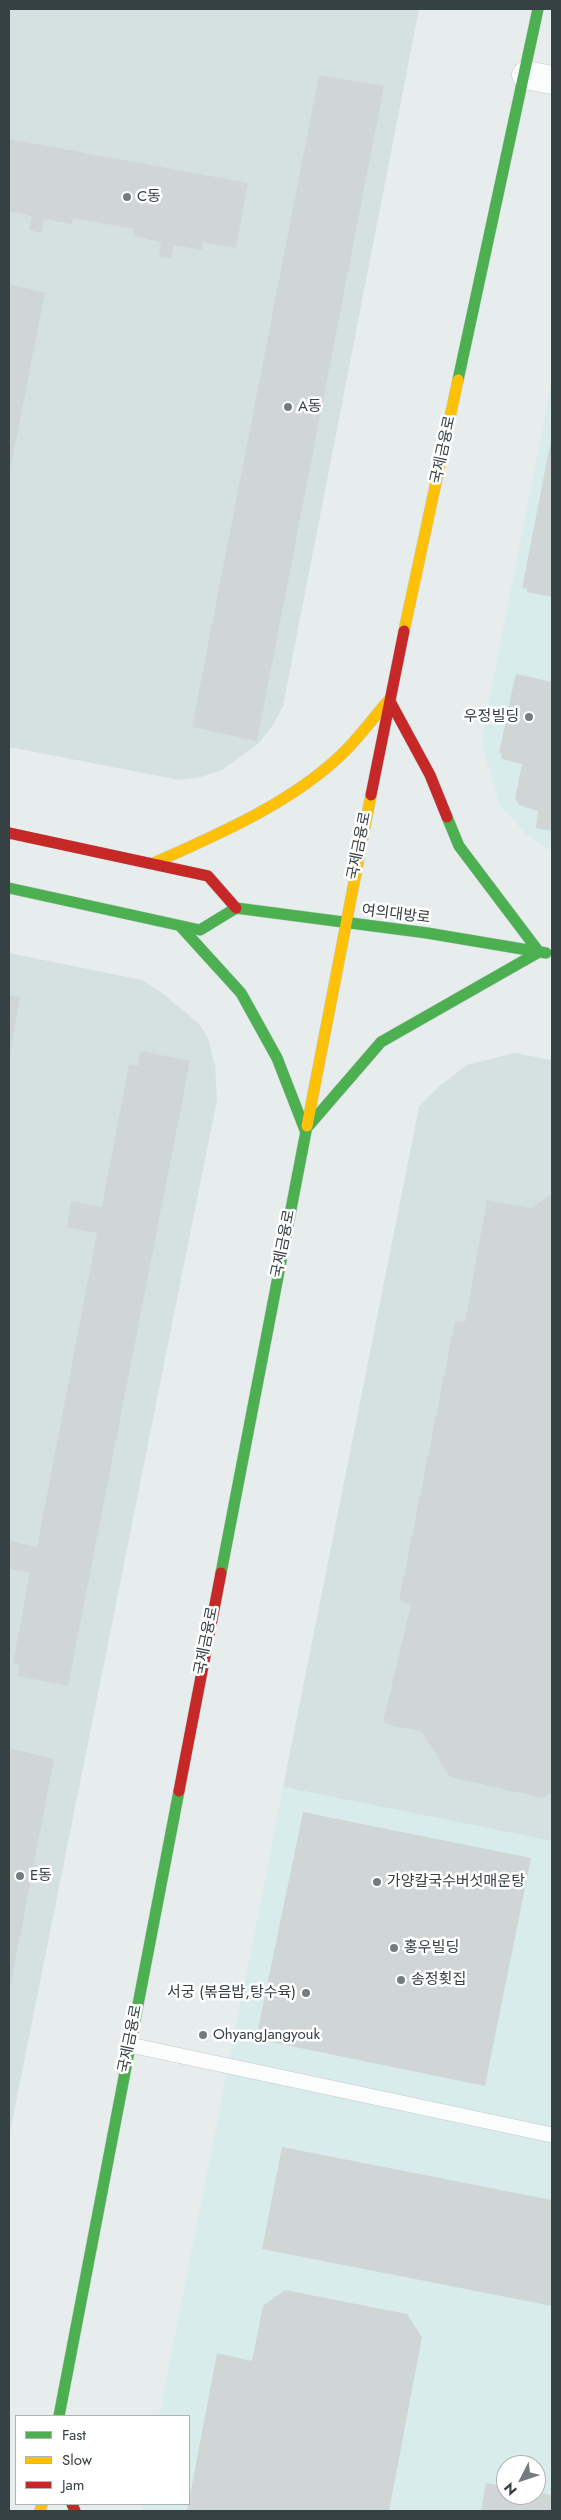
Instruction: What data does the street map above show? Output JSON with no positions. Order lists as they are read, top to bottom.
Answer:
{
  "streets": {
    "street": ["국제금융로", "여의대방로"]
  },
  "crossings": [
    ["국제금융로", "여의대방로"]
  ],
  "places": [
    "C동",
    "A동",
    "우정빌딩",
    "E동",
    "가양칼국수버섯매운탕",
    "홍우빌딩",
    "송정횟집",
    "서궁 (볶음밥,탕수육)",
    "OhyangJangyouk"
  ],
  "legend": ["Fast", "Slow", "Jam"],
  "north": "bottom left"
}
